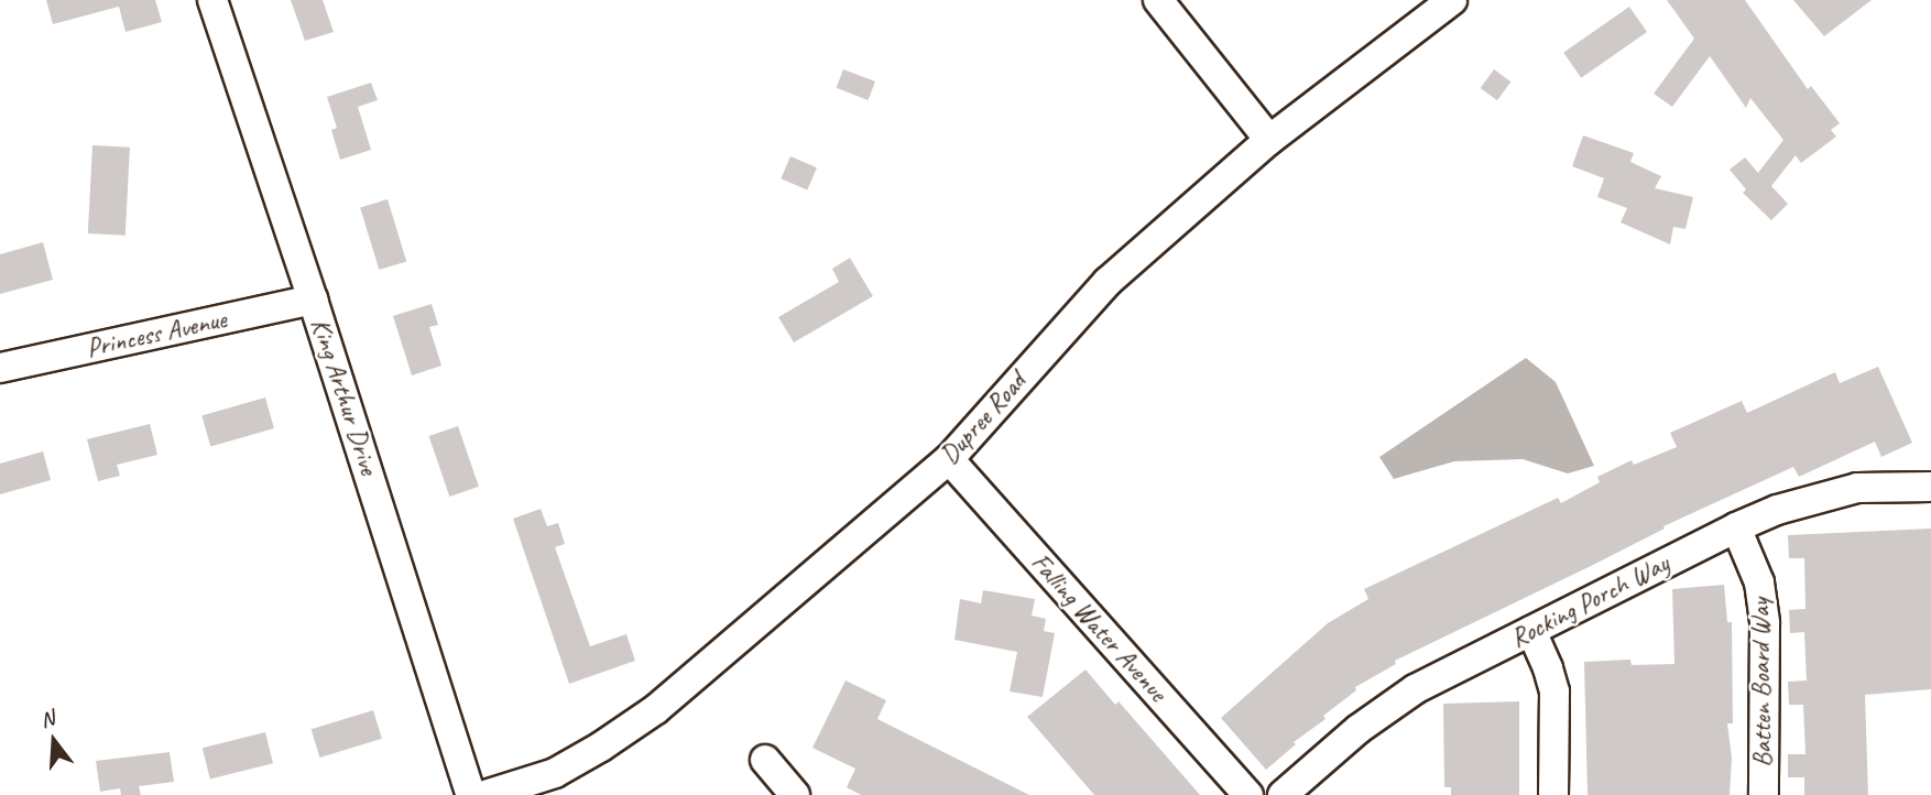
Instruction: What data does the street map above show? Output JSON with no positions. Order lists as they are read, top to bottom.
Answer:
{
  "streets": {
    "street": [
      "Princess Avenue",
      "King Arthur Drive",
      "Dupree Road",
      "Rocking Porch Way",
      "Falling Water Avenue",
      "Batten Board Way"
    ]
  },
  "crossings": [
    ["Princess Avenue", "King Arthur Drive"],
    ["Dupree Road", "Falling Water Avenue"],
    ["Rocking Porch Way", "Batten Board Way"]
  ],
  "north": "top"
}
